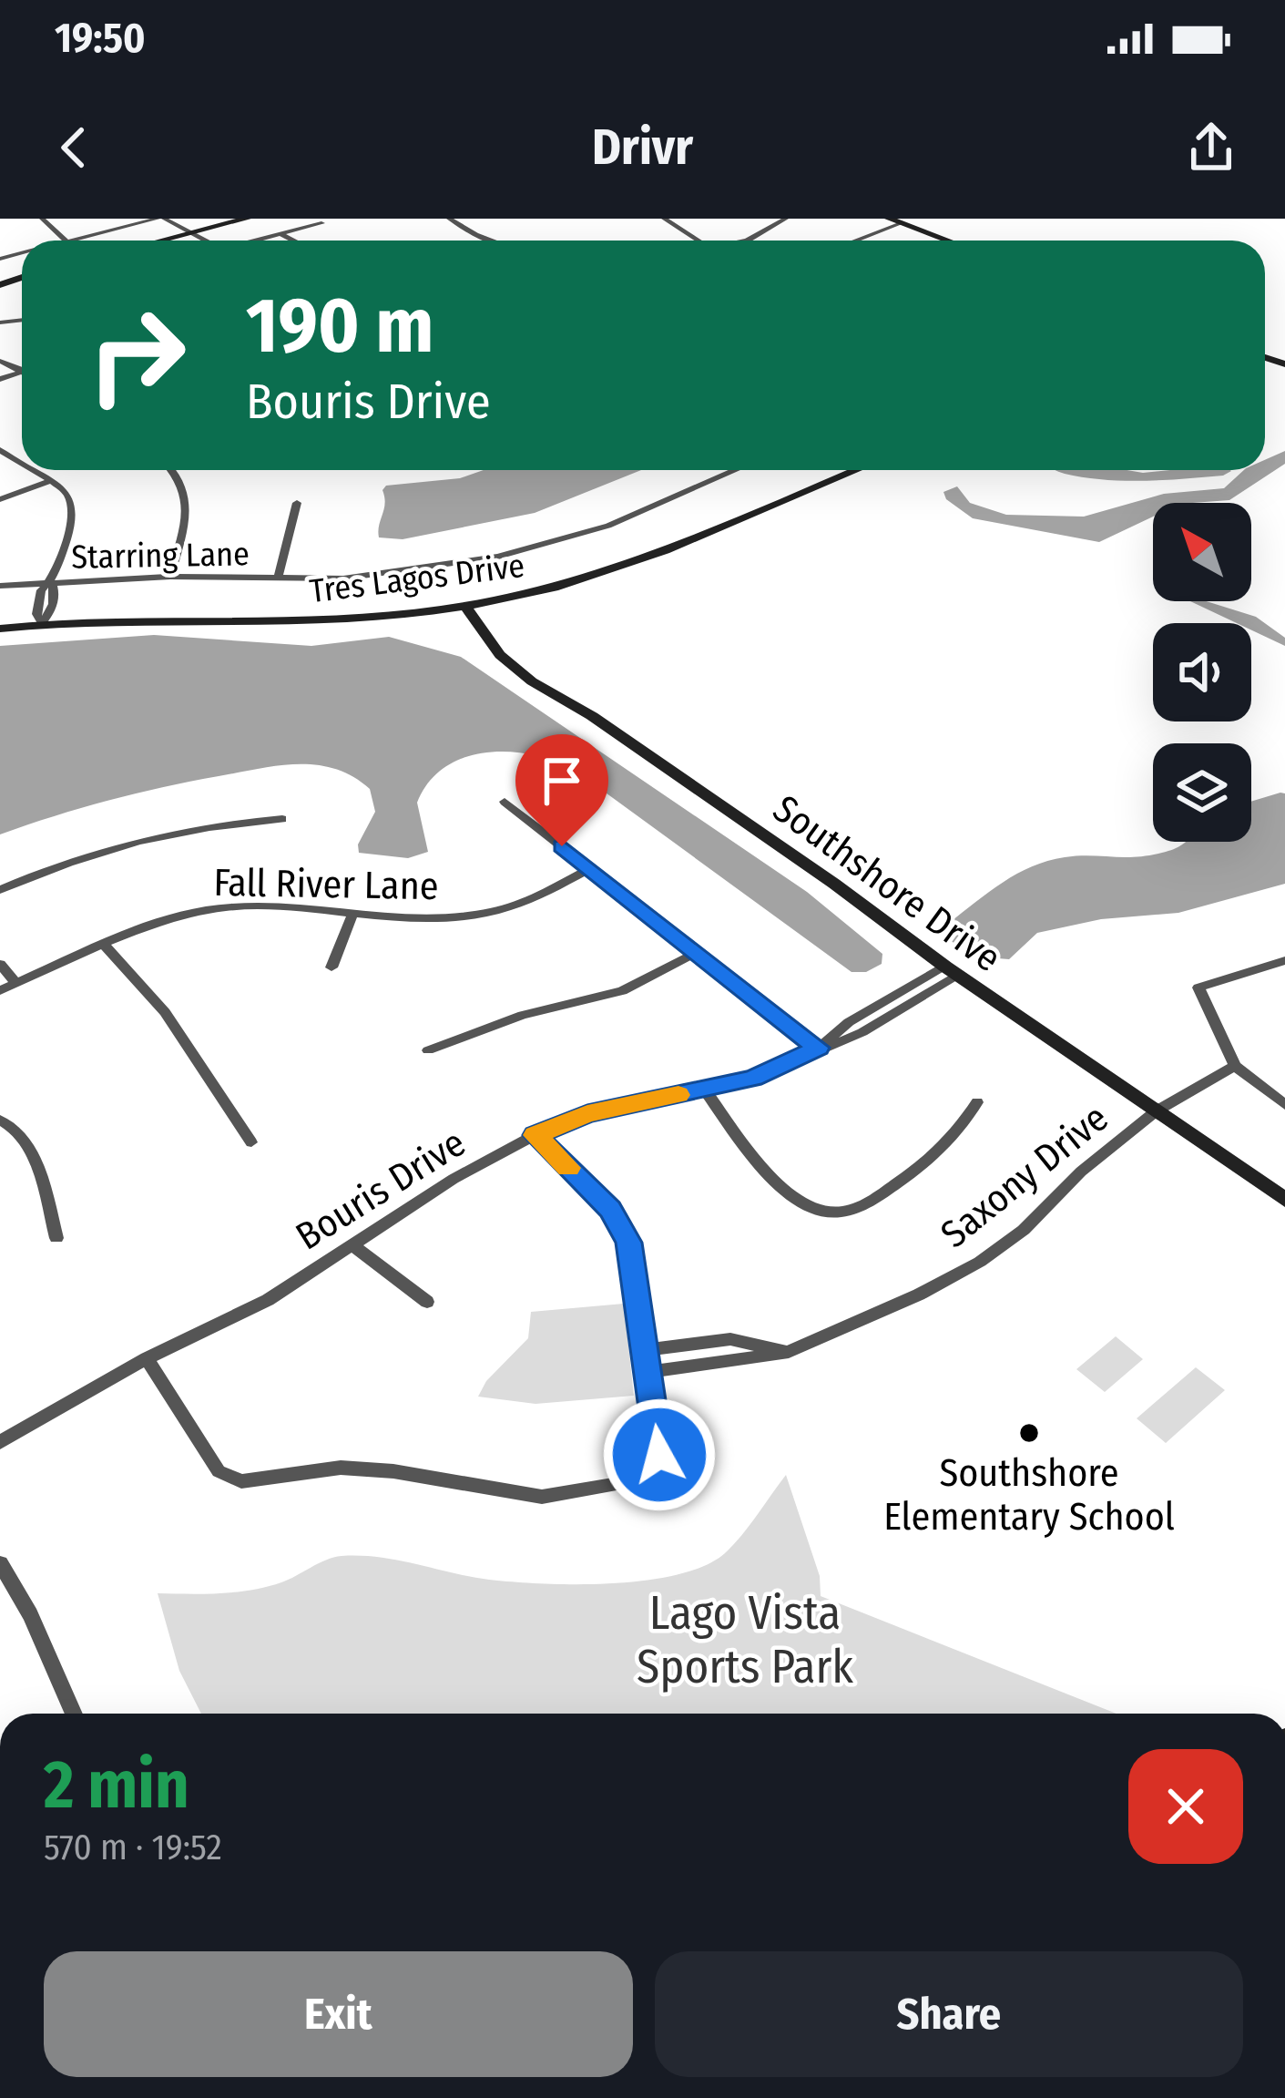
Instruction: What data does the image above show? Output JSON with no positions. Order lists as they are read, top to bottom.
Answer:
{
  "streets": {
    "street": [
      "Starring Lane",
      "Tres Lagos Drive",
      "Southshore Drive",
      "Fall River Lane",
      "Saxony Drive",
      "Bouris Drive"
    ]
  },
  "crossings": [
    ["Tres Lagos Drive", "Southshore Drive"],
    ["Southshore Drive", "Saxony Drive"],
    ["Southshore Drive", "Bouris Drive"]
  ],
  "parks": ["Lago Vista Sports Park"],
  "places": ["Southshore Elementary School"],
  "north": "top left",
  "page": {
    "status": "19:50",
    "header": "Drivr",
    "turn": ["190 m", "Bouris Drive"],
    "heading": ["2 min", "570 m · 19:52"],
    "buttons": ["Exit", "Share"]
  }
}
